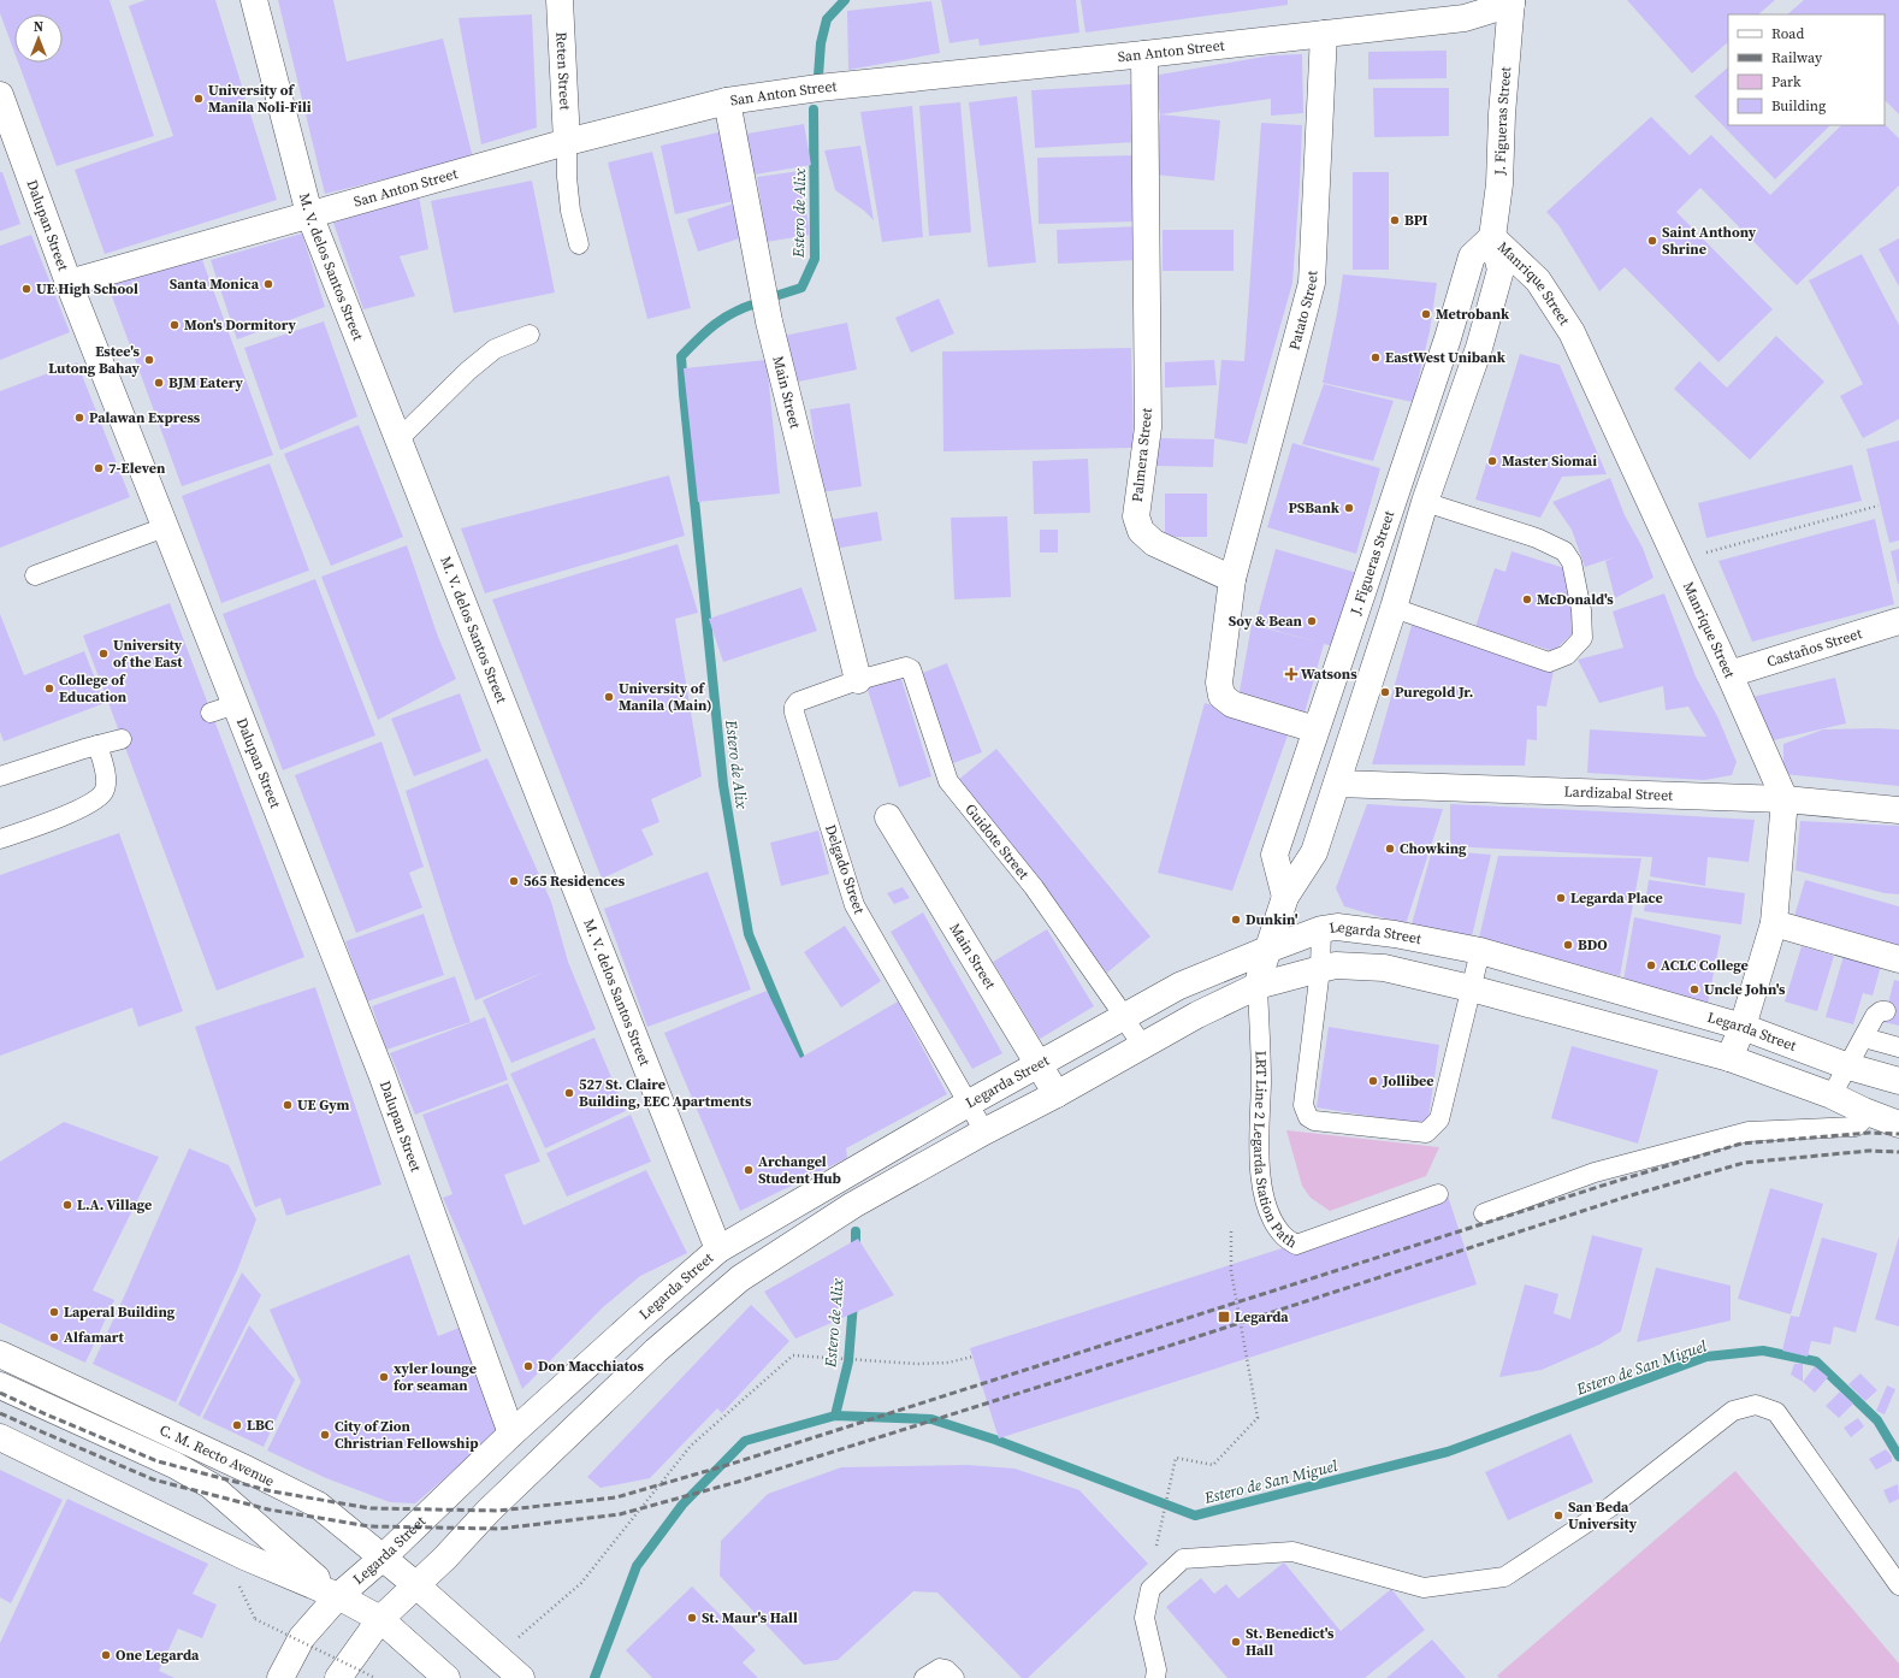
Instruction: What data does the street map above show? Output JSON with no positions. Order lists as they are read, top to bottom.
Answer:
{
  "streets": {
    "street": [
      "San Anton Street",
      "Reten Street",
      "J. Figueras Street",
      "Dalupan Street",
      "M. V. delos Santos Street",
      "Manrique Street",
      "Patato Street",
      "Main Street",
      "Palmera Street",
      "Castaños Street",
      "Lardizabal Street",
      "Legarda Street",
      "C. M. Recto Avenue"
    ],
    "lane": ["Guidote Street", "Delgado Street", "LRT Line 2 Legarda Station Path"]
  },
  "crossings": [
    ["San Anton Street", "Reten Street"],
    ["San Anton Street", "J. Figueras Street"],
    ["San Anton Street", "Dalupan Street"],
    ["San Anton Street", "M. V. delos Santos Street"],
    ["San Anton Street", "Patato Street"],
    ["San Anton Street", "Main Street"],
    ["San Anton Street", "Palmera Street"],
    ["J. Figueras Street", "Manrique Street"],
    ["J. Figueras Street", "Lardizabal Street"],
    ["J. Figueras Street", "Legarda Street"],
    ["J. Figueras Street", "LRT Line 2 Legarda Station Path"],
    ["Dalupan Street", "Legarda Street"],
    ["M. V. delos Santos Street", "Legarda Street"],
    ["Manrique Street", "Castaños Street"],
    ["Manrique Street", "Lardizabal Street"],
    ["Manrique Street", "Legarda Street"],
    ["Patato Street", "Palmera Street"],
    ["Main Street", "Guidote Street"],
    ["Main Street", "Delgado Street"],
    ["Main Street", "Legarda Street"],
    ["Guidote Street", "Delgado Street"],
    ["Guidote Street", "Legarda Street"],
    ["Delgado Street", "Legarda Street"],
    ["Legarda Street", "C. M. Recto Avenue"]
  ],
  "water": ["Estero de Alix", "Estero de San Miguel"],
  "places": {
    "other": [
      "University of Manila Noli-Fili",
      "BPI",
      "Saint Anthony Shrine",
      "Santa Monica",
      "UE High School",
      "Metrobank",
      "Mon's Dormitory",
      "EastWest Unibank",
      "Estee's Lutong Bahay",
      "BJM Eatery",
      "Palawan Express",
      "Master Siomai",
      "7-Eleven",
      "PSBank",
      "McDonald's",
      "Soy & Bean",
      "University of the East",
      "College of Education",
      "Puregold Jr.",
      "University of Manila (Main)",
      "Chowking",
      "565 Residences",
      "Legarda Place",
      "Dunkin'",
      "BDO",
      "ACLC College",
      "Uncle John's",
      "Jollibee",
      "527 St. Claire Building, EEC Apartments",
      "UE Gym",
      "Archangel Student Hub",
      "L.A. Village",
      "Laperal Building",
      "Alfamart",
      "Don Macchiatos",
      "xyler lounge for seaman",
      "LBC",
      "City of Zion Christrian Fellowship",
      "San Beda University",
      "St. Maur's Hall",
      "St. Benedict's Hall",
      "One Legarda"
    ],
    "health": ["Watsons"],
    "transit": ["Legarda"]
  },
  "legend": [
    "Road",
    "Railway",
    "Park",
    "Building"
  ],
  "north": "top"
}
